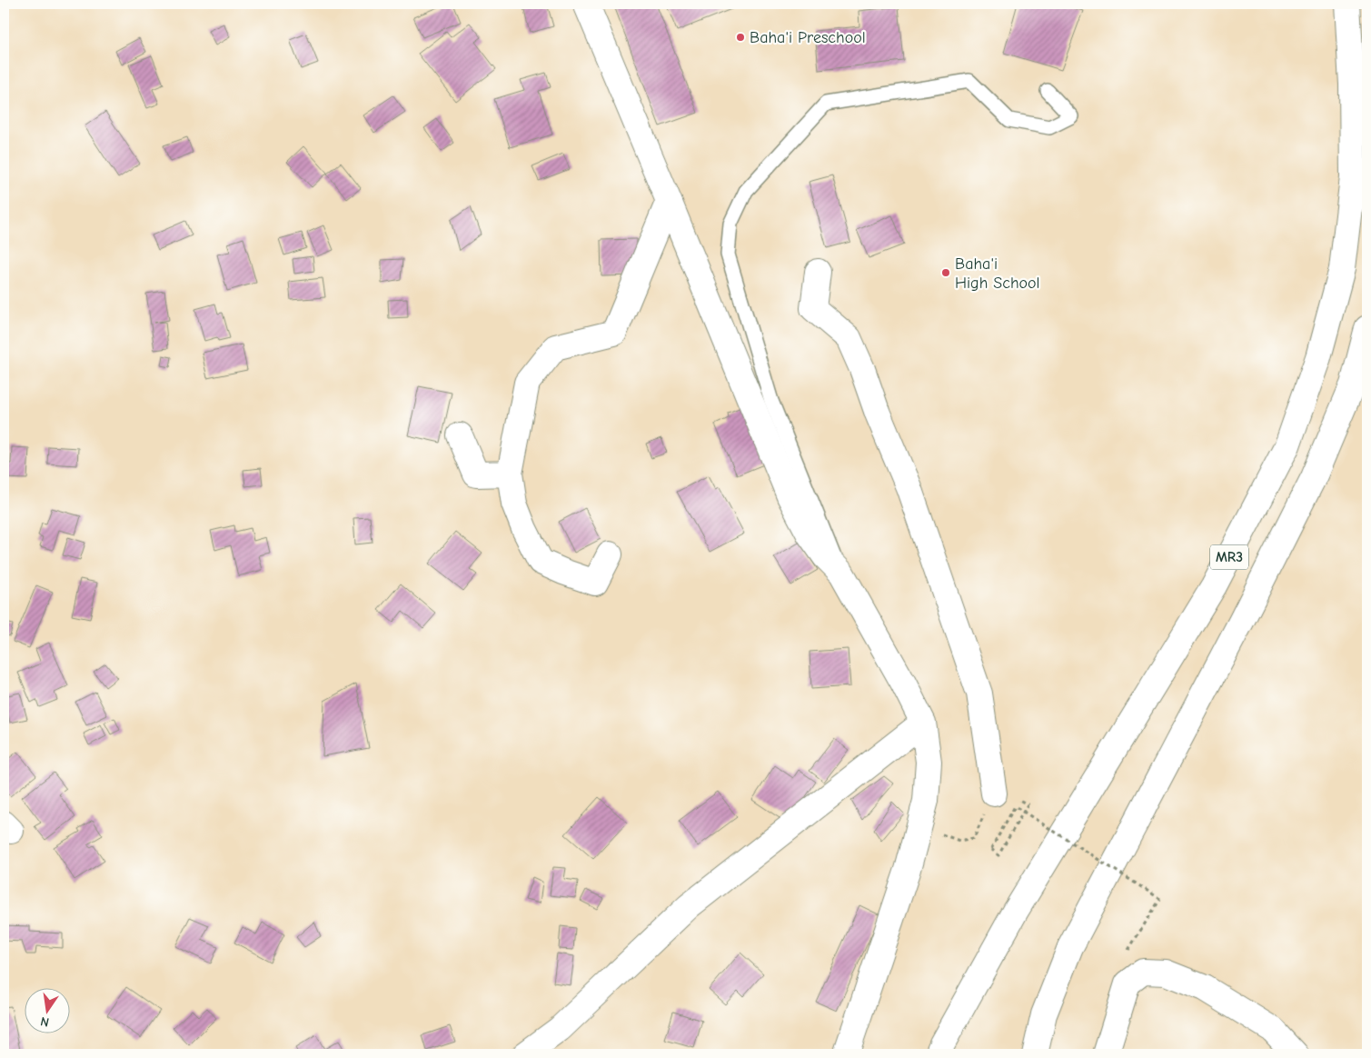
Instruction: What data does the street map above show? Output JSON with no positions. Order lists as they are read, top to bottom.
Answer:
{
  "streets": {
    "main road": ["MR3"]
  },
  "places": ["Baha'i Preschool", "Baha'i High School"],
  "north": "bottom"
}
